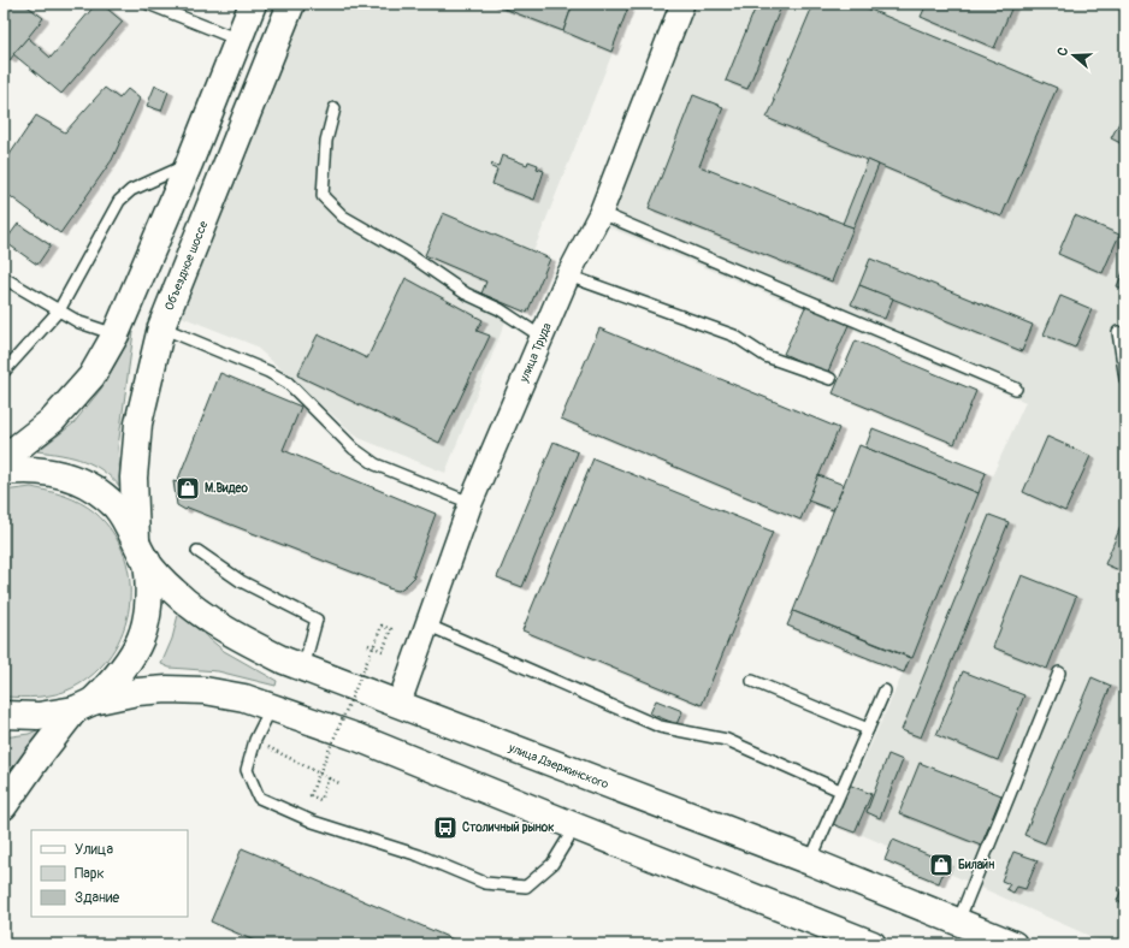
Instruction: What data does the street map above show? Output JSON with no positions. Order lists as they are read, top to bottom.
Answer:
{
  "streets": {
    "main road": ["Объездное шоссе", "улица Дзержинского"],
    "street": ["улица Труда"]
  },
  "crossings": [
    ["Объездное шоссе", "улица Дзержинского"],
    ["улица Труда", "улица Дзержинского"]
  ],
  "places": {
    "shop": ["М.Видео", "Билайн"],
    "bus stop": ["Столичный рынок"]
  },
  "legend": ["Улица", "Парк", "Здание"],
  "north": "left"
}
